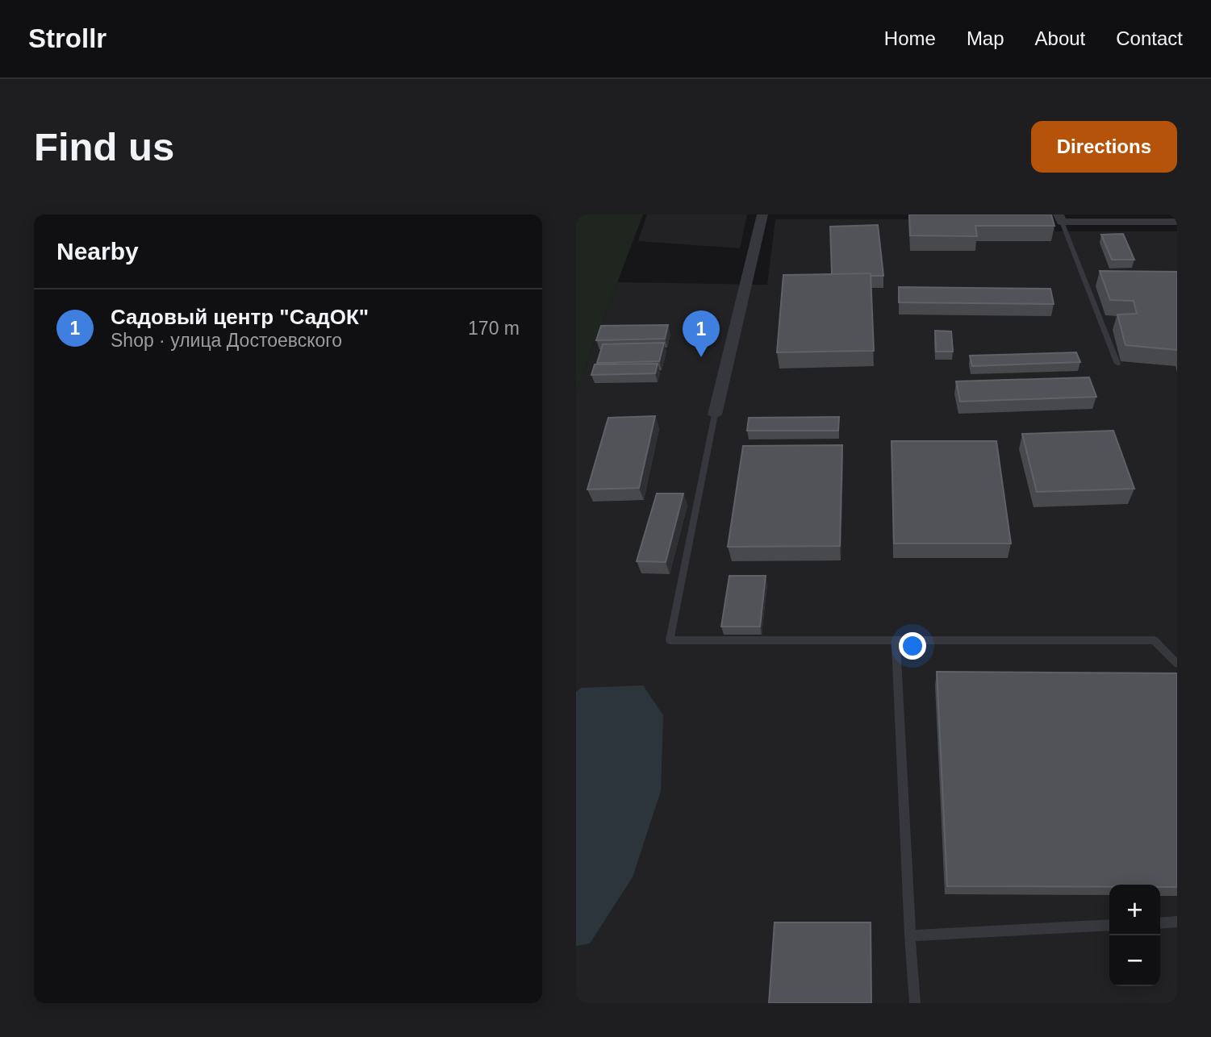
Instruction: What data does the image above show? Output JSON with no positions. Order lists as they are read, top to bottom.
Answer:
{
  "page": {
    "header": "Strollr",
    "nav": [
      "Home",
      "Map",
      "About",
      "Contact"
    ],
    "buttons": "Directions",
    "title": "Find us",
    "heading": "Nearby",
    "list": [
      {
        "mark": "1",
        "name": "Садовый центр \"СадОК\"",
        "note": "Shop · улица Достоевского",
        "value": "170 m"
      }
    ],
    "pins": "1",
    "map_buttons": ["+", "−"]
  }
}
